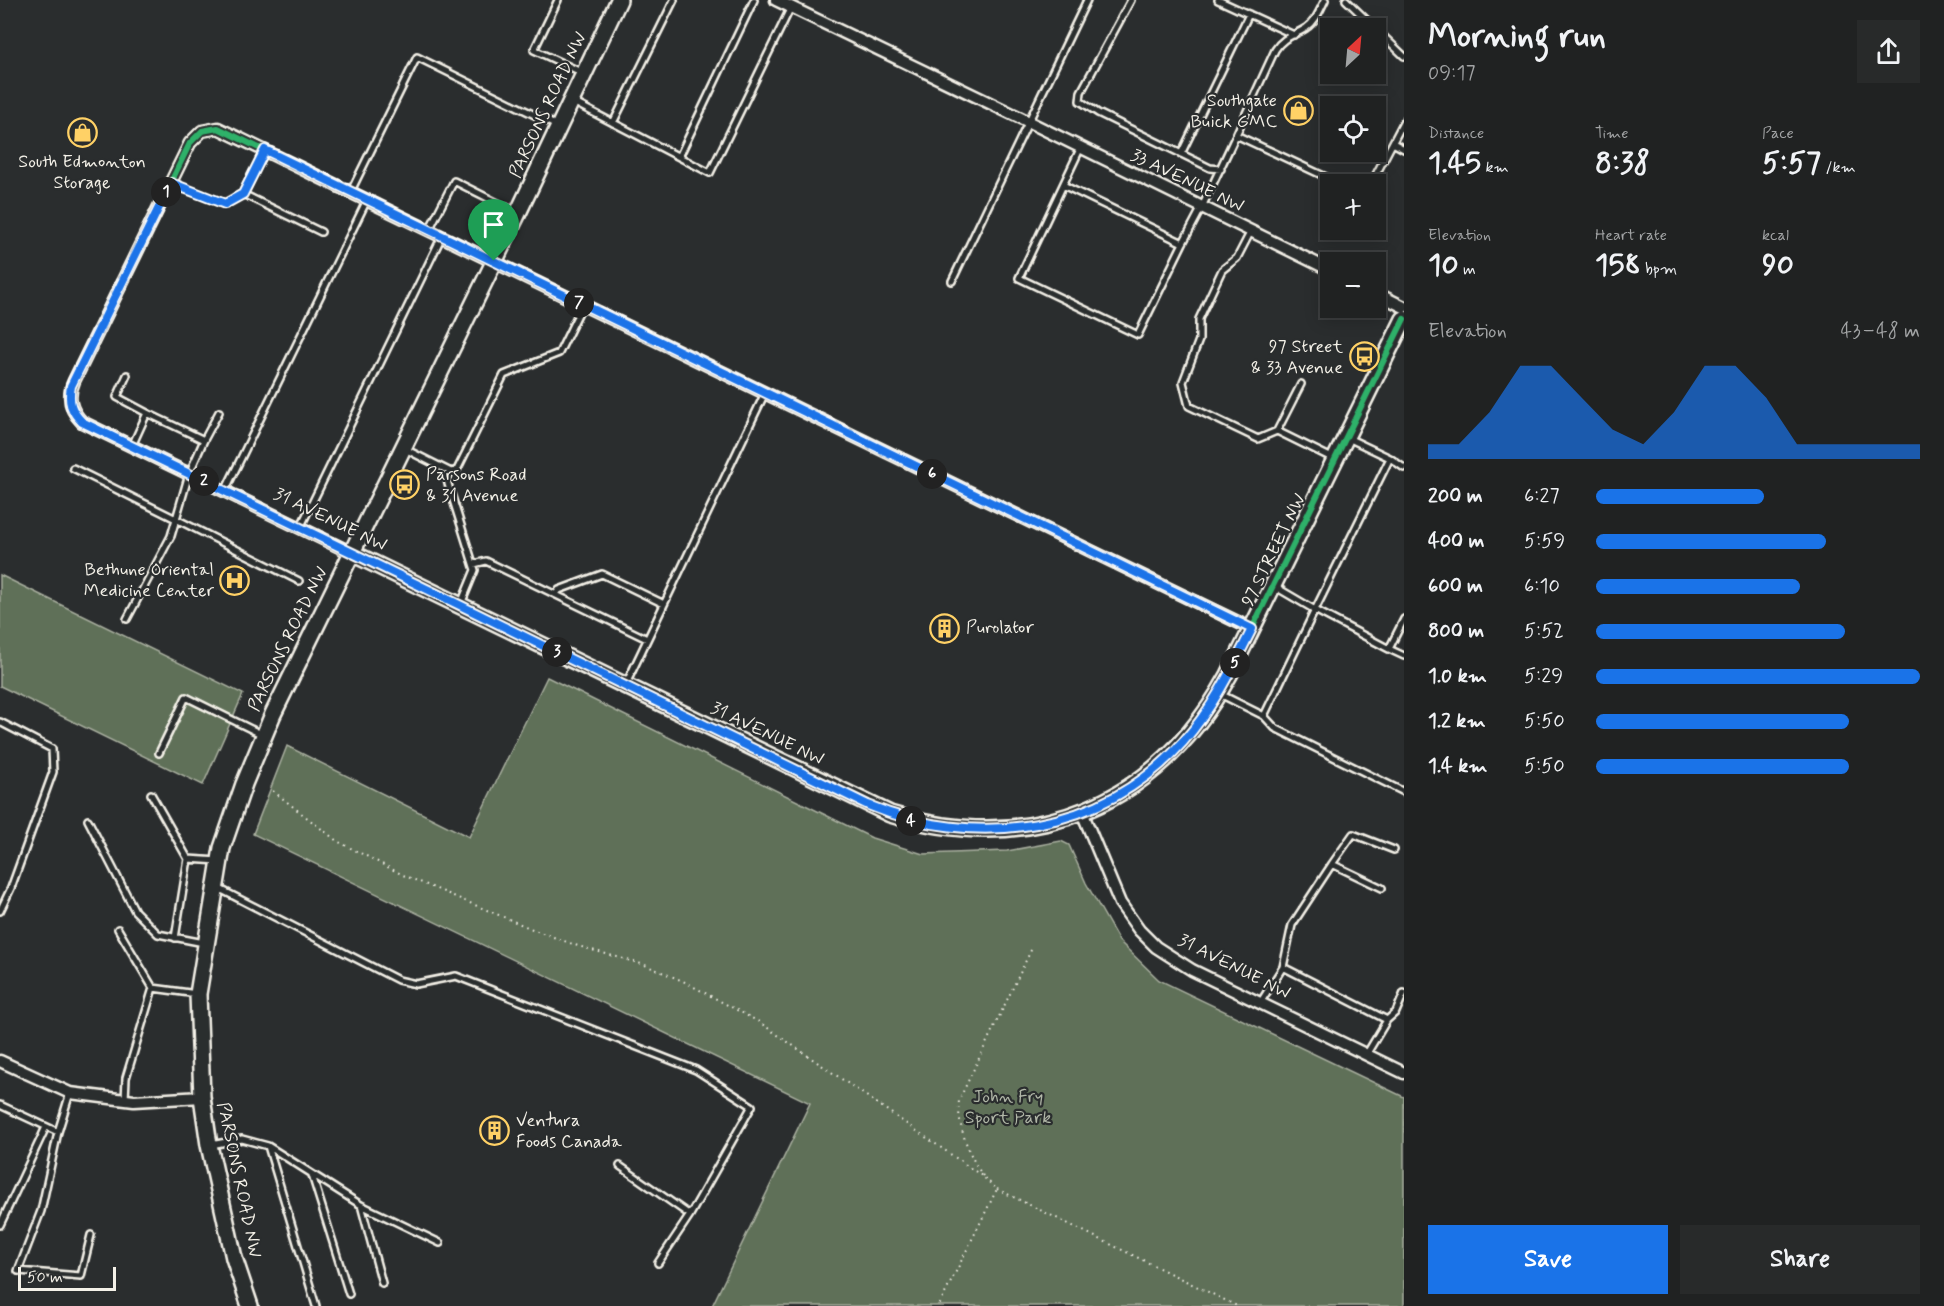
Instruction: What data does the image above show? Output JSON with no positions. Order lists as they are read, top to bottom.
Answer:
{
  "streets": {
    "main road": ["PARSONS ROAD NW", "31 AVENUE NW", "97 STREET NW"],
    "street": ["33 AVENUE NW"]
  },
  "crossings": [
    ["PARSONS ROAD NW", "31 AVENUE NW"],
    ["31 AVENUE NW", "97 STREET NW"]
  ],
  "parks": ["John Fry Sport Park"],
  "places": {
    "shop": ["Southgate Buick GMC", "South Edmonton Storage"],
    "bus stop": ["97 Street & 33 Avenue", "Parsons Road & 31 Avenue"],
    "hospital": ["Bethune Oriental Medicine Center"],
    "building": ["Purolator", "Ventura Foods Canada"]
  },
  "scale_bar": "50 m",
  "north": "top right",
  "page": {
    "heading": ["Morning run", "09:17"],
    "map_buttons": ["+", "−"],
    "stats": [
      ["Distance", "1.45 km"],
      ["Time", "8:38"],
      ["Pace", "5:57 /km"],
      ["Elevation", "10 m"],
      ["Heart rate", "158 bpm"],
      ["kcal", "90"]
    ],
    "pins": [
      "1",
      "7",
      "6",
      "2",
      "3",
      "5",
      "4"
    ],
    "chart": ["Elevation", "43–48 m"],
    "list": [
      {
        "name": "200 m",
        "note": "6:27"
      },
      {
        "name": "400 m",
        "note": "5:59"
      },
      {
        "name": "600 m",
        "note": "6:10"
      },
      {
        "name": "800 m",
        "note": "5:52"
      },
      {
        "name": "1.0 km",
        "note": "5:29"
      },
      {
        "name": "1.2 km",
        "note": "5:50"
      },
      {
        "name": "1.4 km",
        "note": "5:50"
      }
    ],
    "buttons": ["Save", "Share"],
    "scale": "50 m"
  }
}
